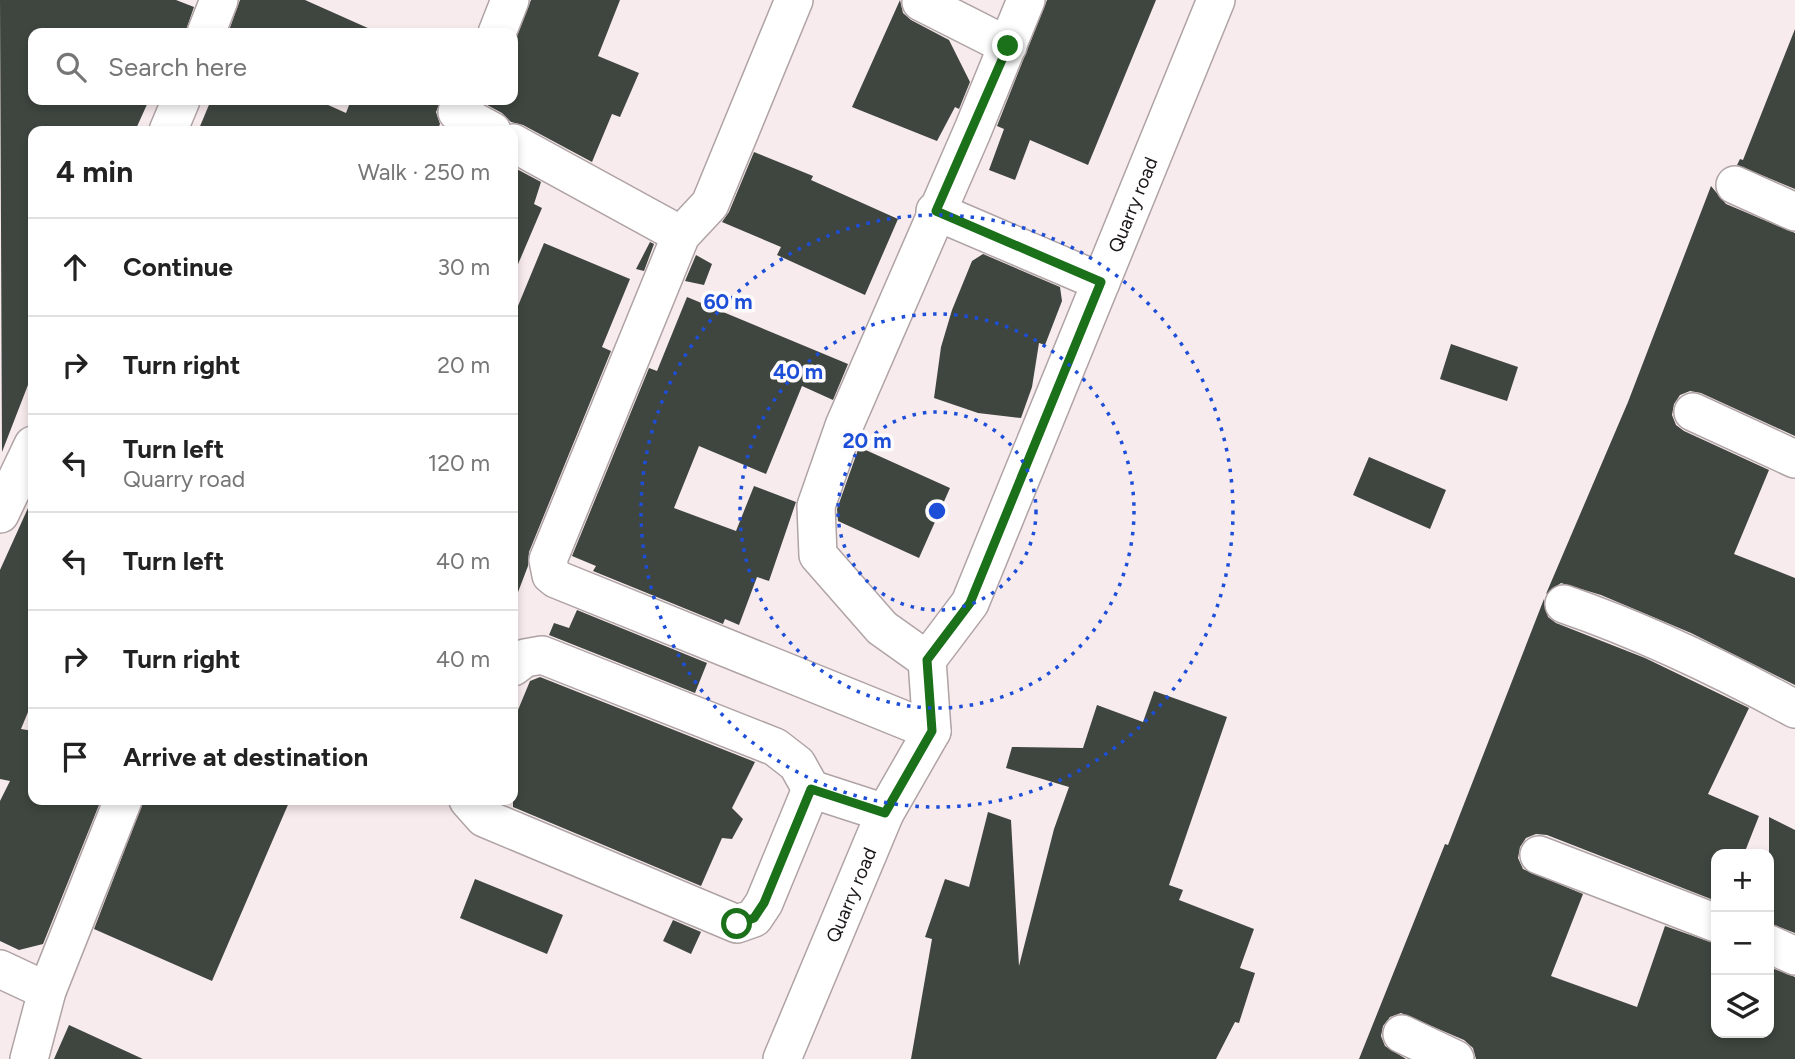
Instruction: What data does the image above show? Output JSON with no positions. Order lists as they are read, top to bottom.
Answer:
{
  "streets": {
    "street": ["Quarry road"]
  },
  "page": {
    "search": "Search here",
    "heading": ["4 min", "Walk · 250 m"],
    "list": [
      ["Continue", "30 m"],
      ["Turn right", "20 m"],
      ["Turn left", "Quarry road", "120 m"],
      ["Turn left", "40 m"],
      ["Turn right", "40 m"],
      "Arrive at destination"
    ],
    "map_buttons": ["+", "−"]
  },
  "rings": ["60 m", "40 m", "20 m"]
}
